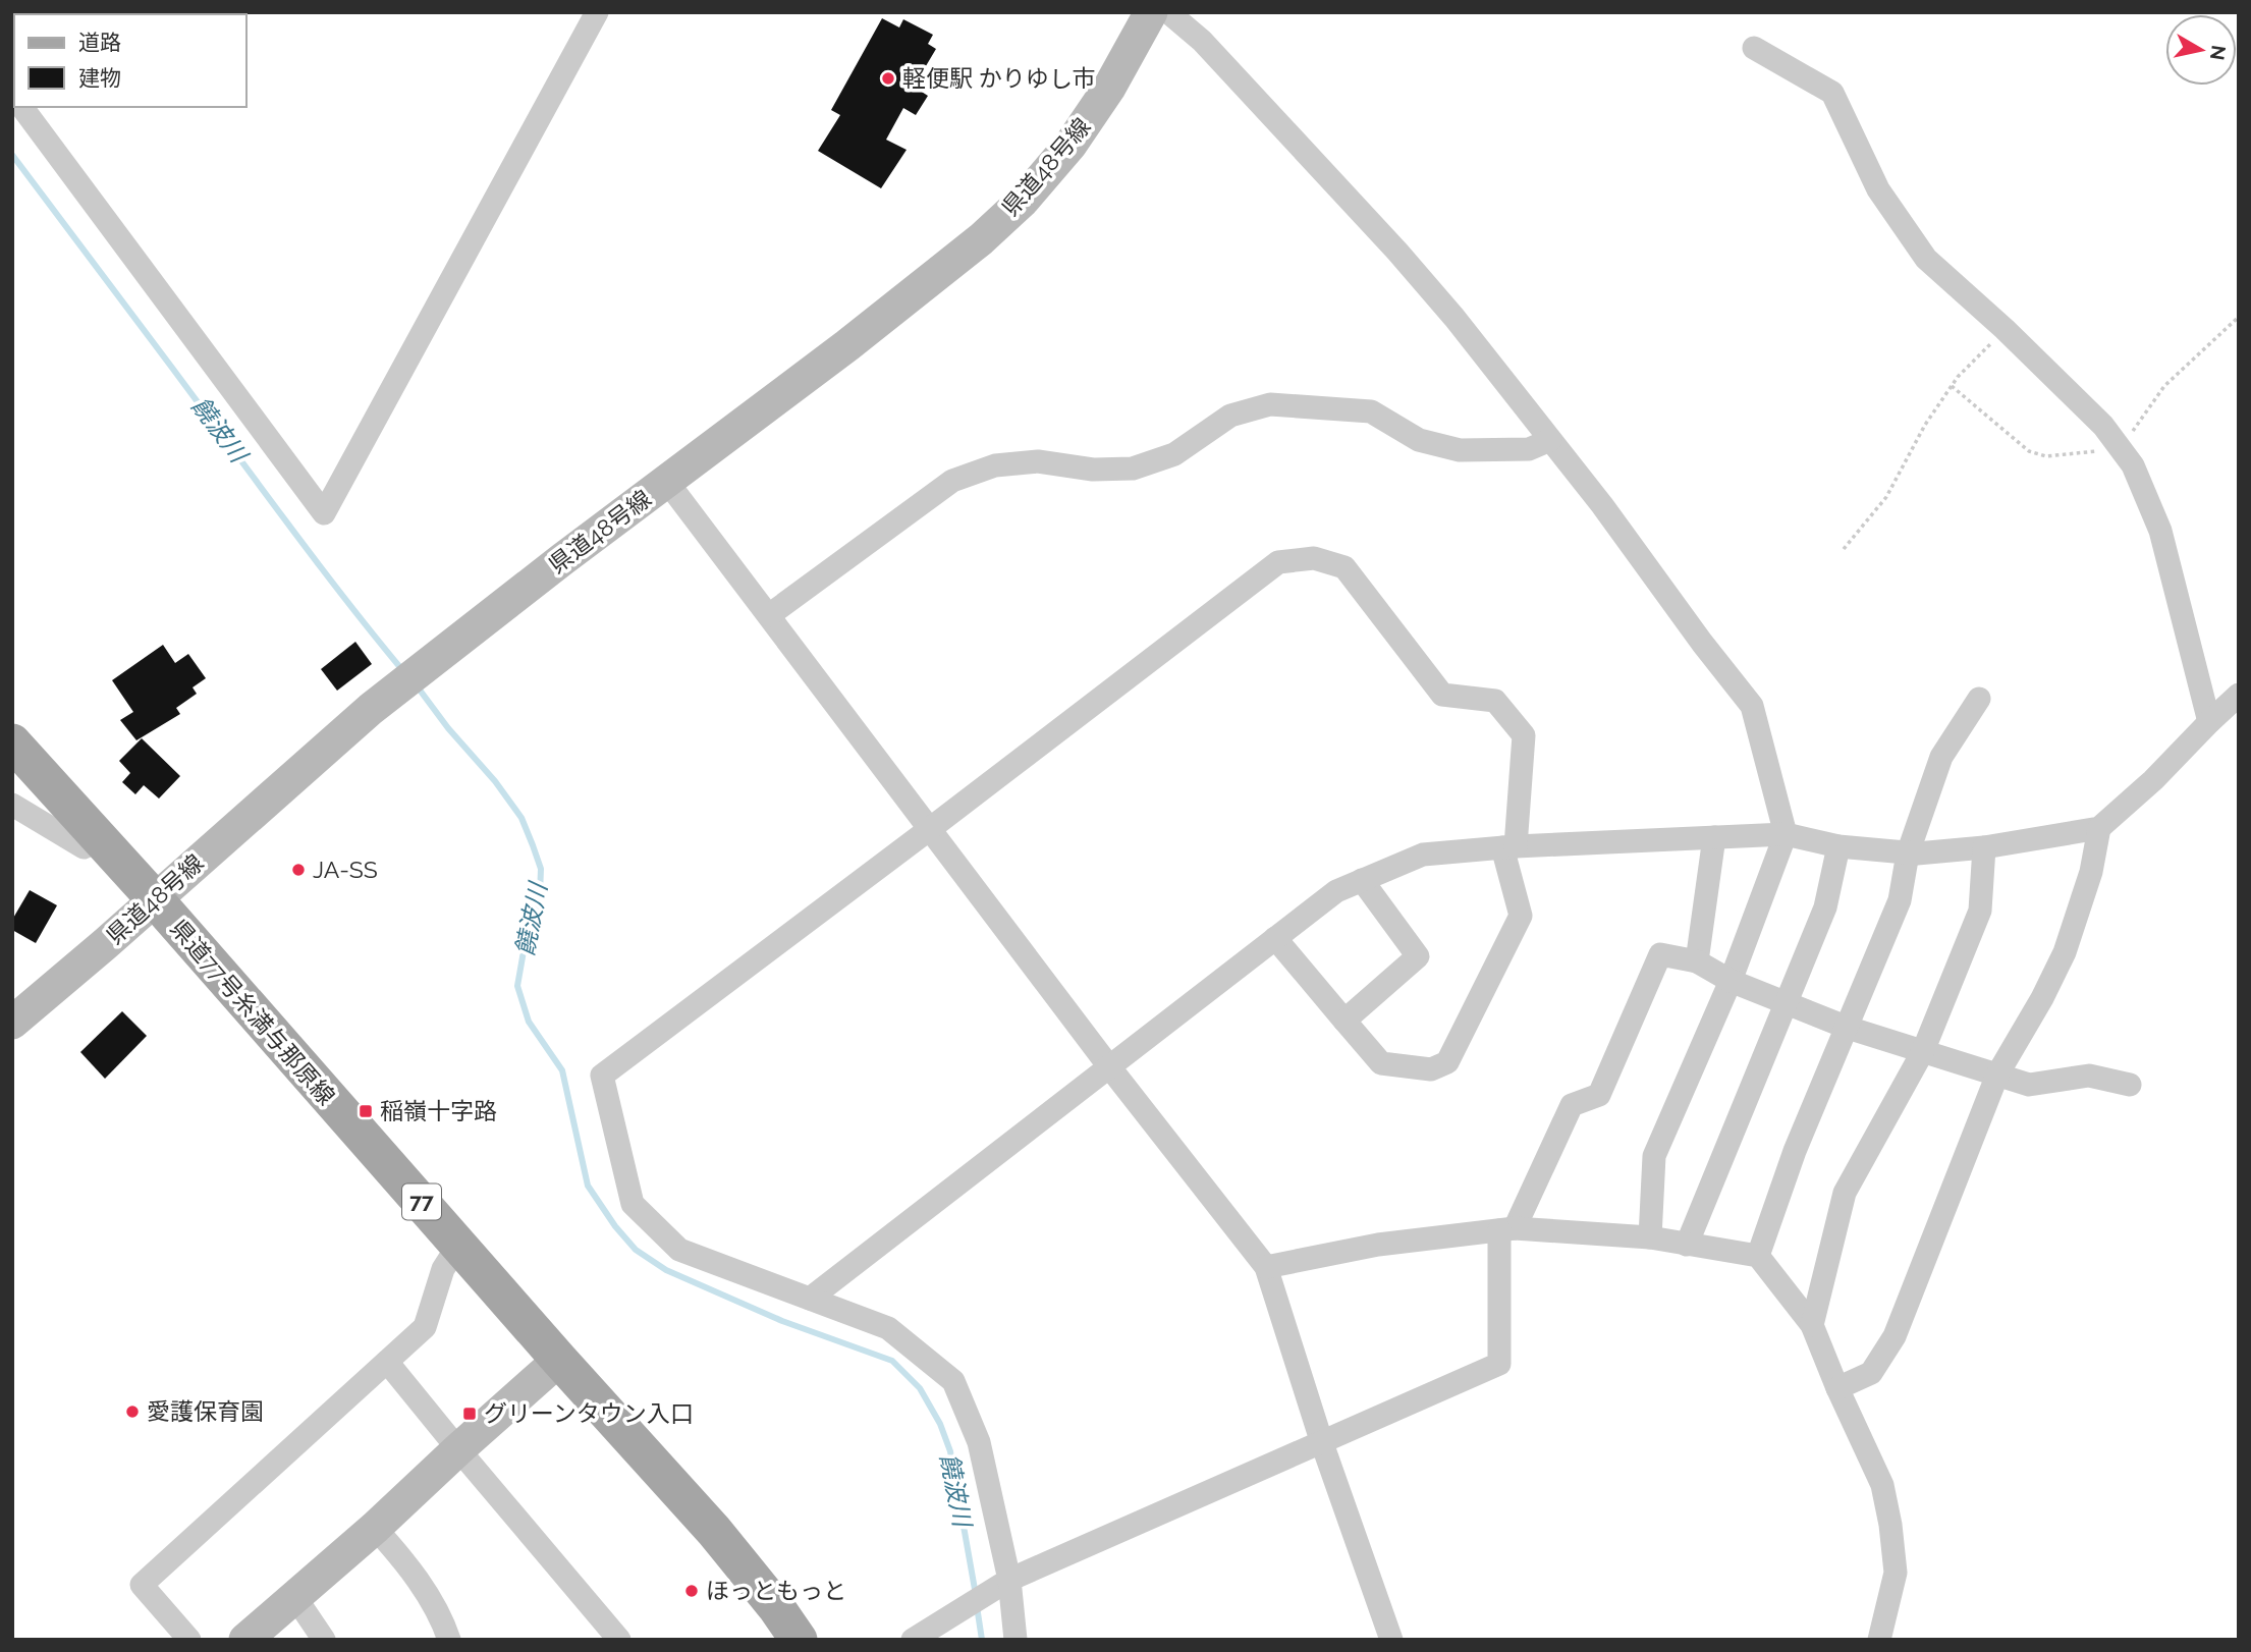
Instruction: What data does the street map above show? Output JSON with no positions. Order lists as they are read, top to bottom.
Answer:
{
  "streets": {
    "main road": ["県道48号線", "県道77号糸満与那原線", "77"]
  },
  "crossings": [
    ["県道48号線", "県道77号糸満与那原線"]
  ],
  "water": ["饒波川"],
  "places": {
    "other": [
      "軽便駅 かりゆし市",
      "JA-SS",
      "愛護保育園",
      "ほっともっと"
    ],
    "transit": ["稲嶺十字路", "グリーンタウン入口"]
  },
  "legend": ["道路", "建物"],
  "north": "right"
}
